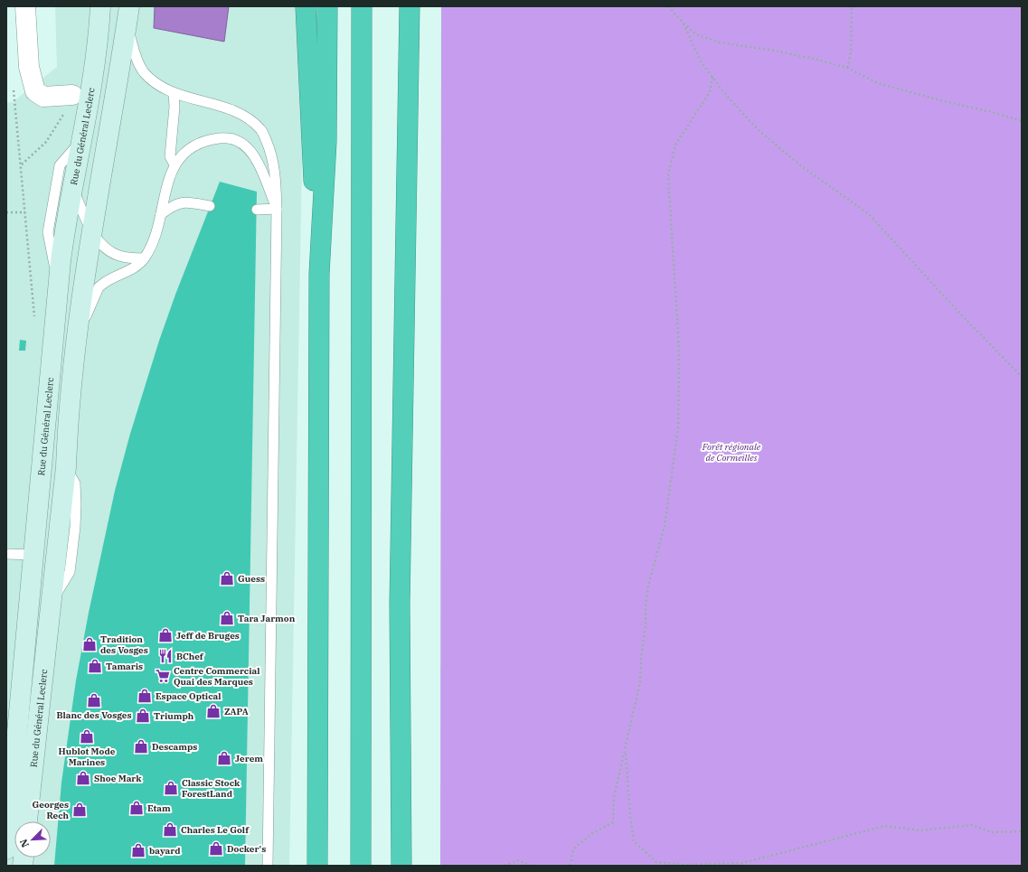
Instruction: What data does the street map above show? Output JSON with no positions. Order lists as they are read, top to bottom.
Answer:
{
  "streets": {
    "main road": ["Rue du Général Leclerc"]
  },
  "parks": ["Forêt régionale de Cormeilles"],
  "places": {
    "shop": [
      "Guess",
      "Tara Jarmon",
      "Jeff de Bruges",
      "Tradition des Vosges",
      "Tamaris",
      "Espace Optical",
      "Blanc des Vosges",
      "ZAPA",
      "Triumph",
      "Hublot Mode Marines",
      "Descamps",
      "Jerem",
      "Shoe Mark",
      "Classic Stock ForestLand",
      "Etam",
      "Georges Rech",
      "Charles Le Golf",
      "Docker's",
      "bayard"
    ],
    "restaurant": ["BChef"],
    "supermarket": ["Centre Commercial Quai des Marques"]
  },
  "north": "bottom left"
}
